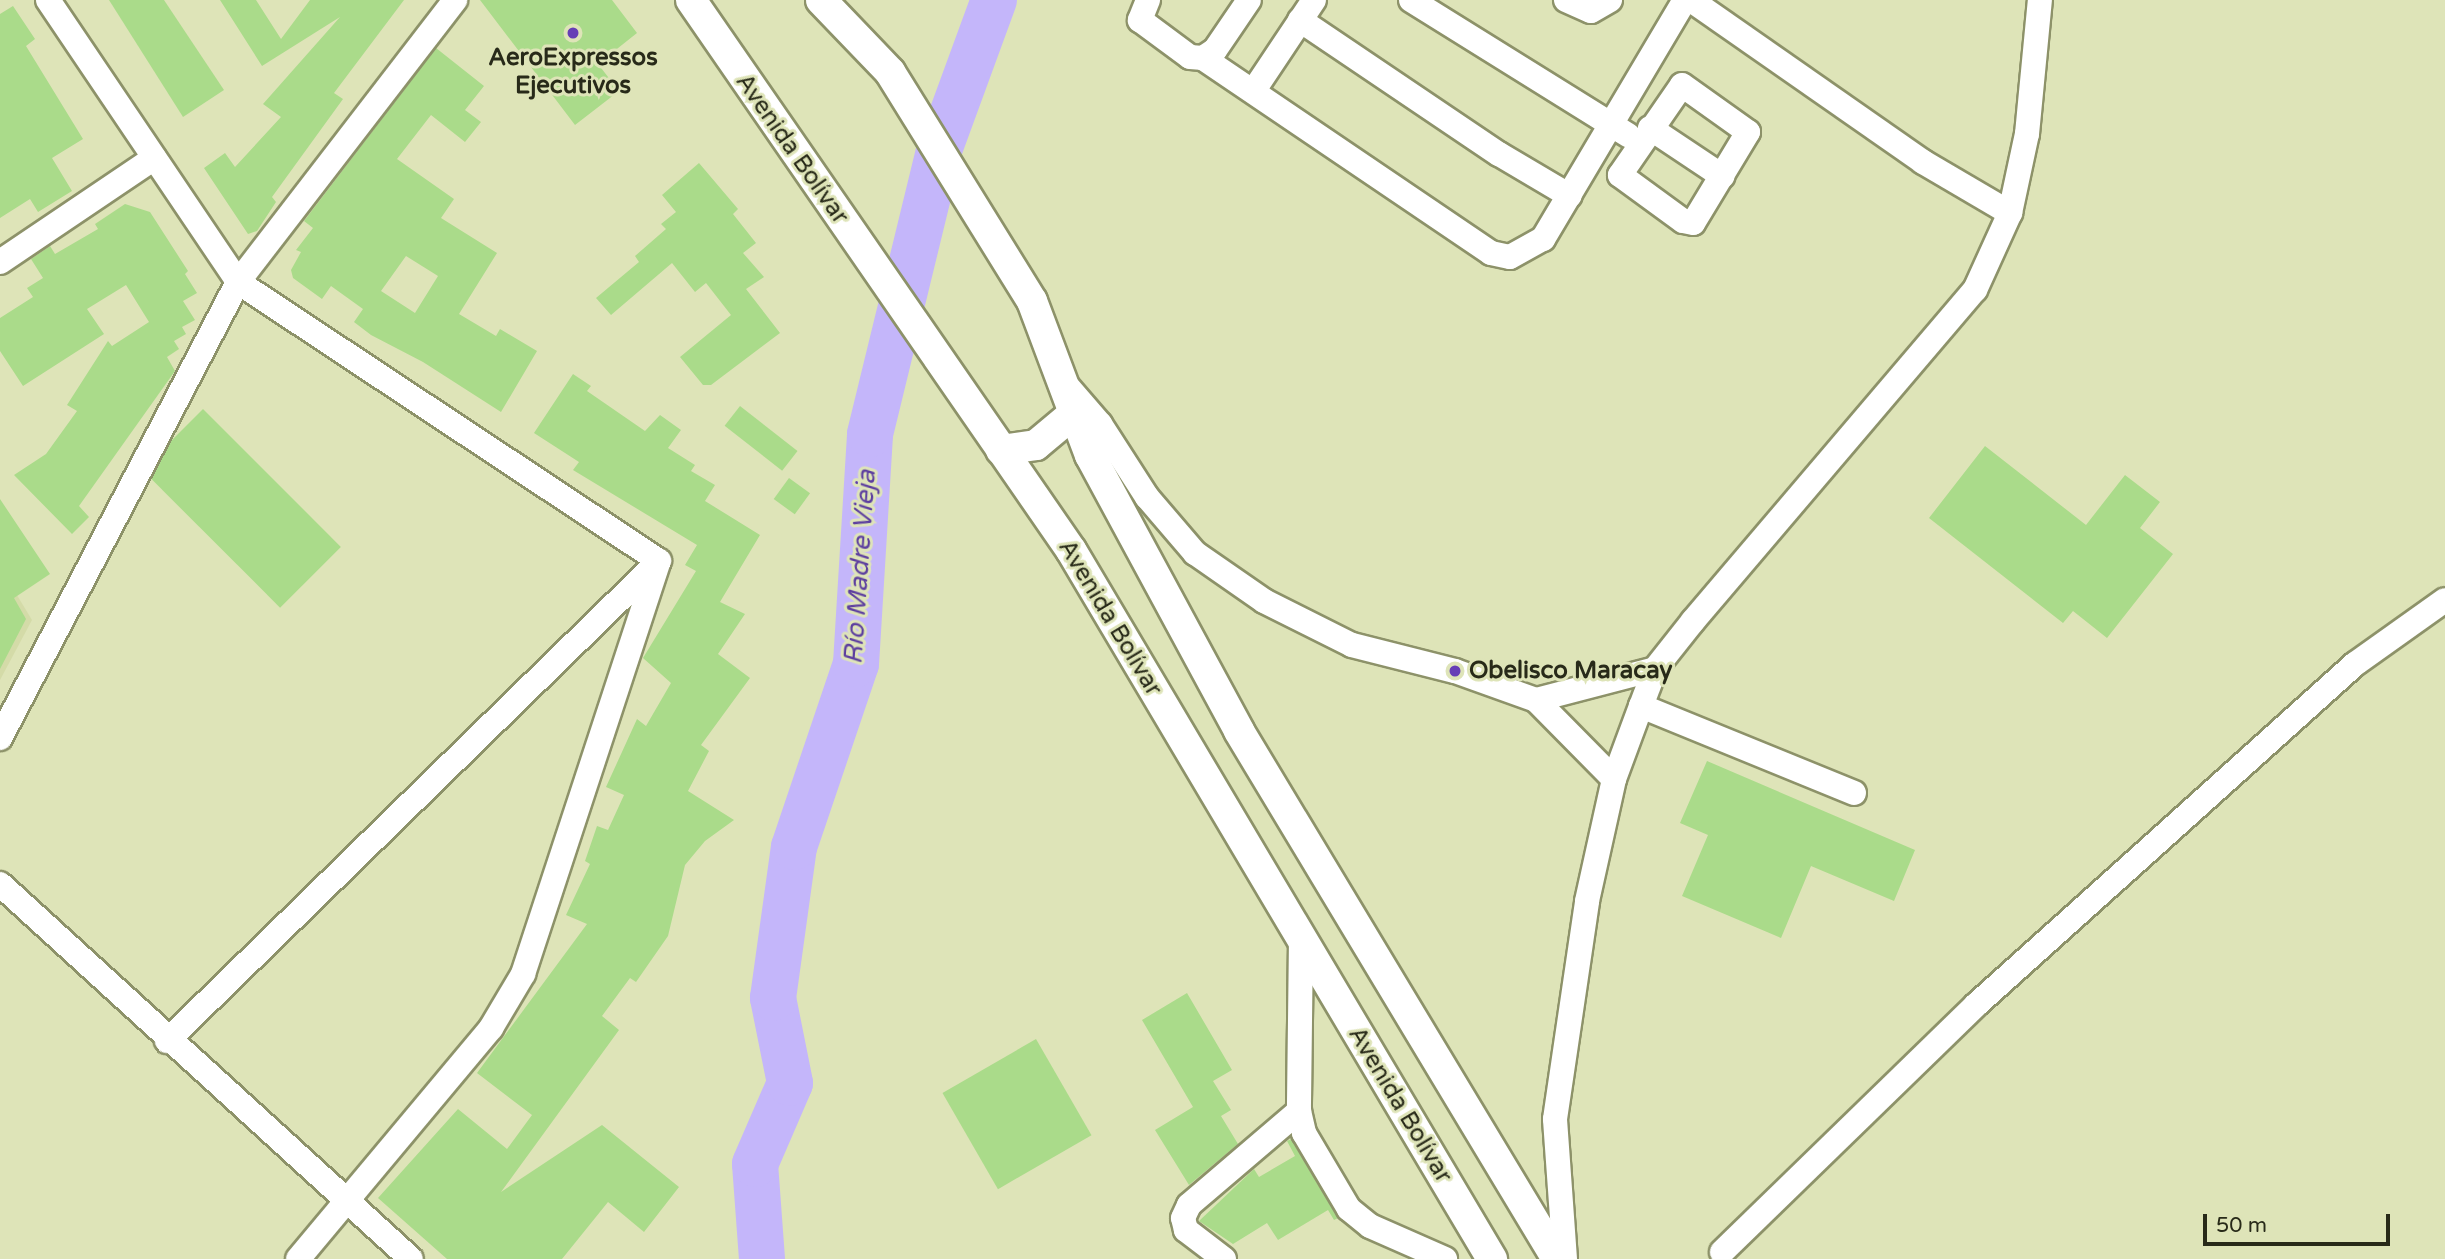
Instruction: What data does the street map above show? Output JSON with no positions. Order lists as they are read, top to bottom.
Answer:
{
  "streets": {
    "main road": ["Avenida Bolívar"]
  },
  "water": ["Río Madre Vieja"],
  "places": ["AeroExpressos Ejecutivos", "Obelisco Maracay"],
  "scale_bar": "50 m"
}
